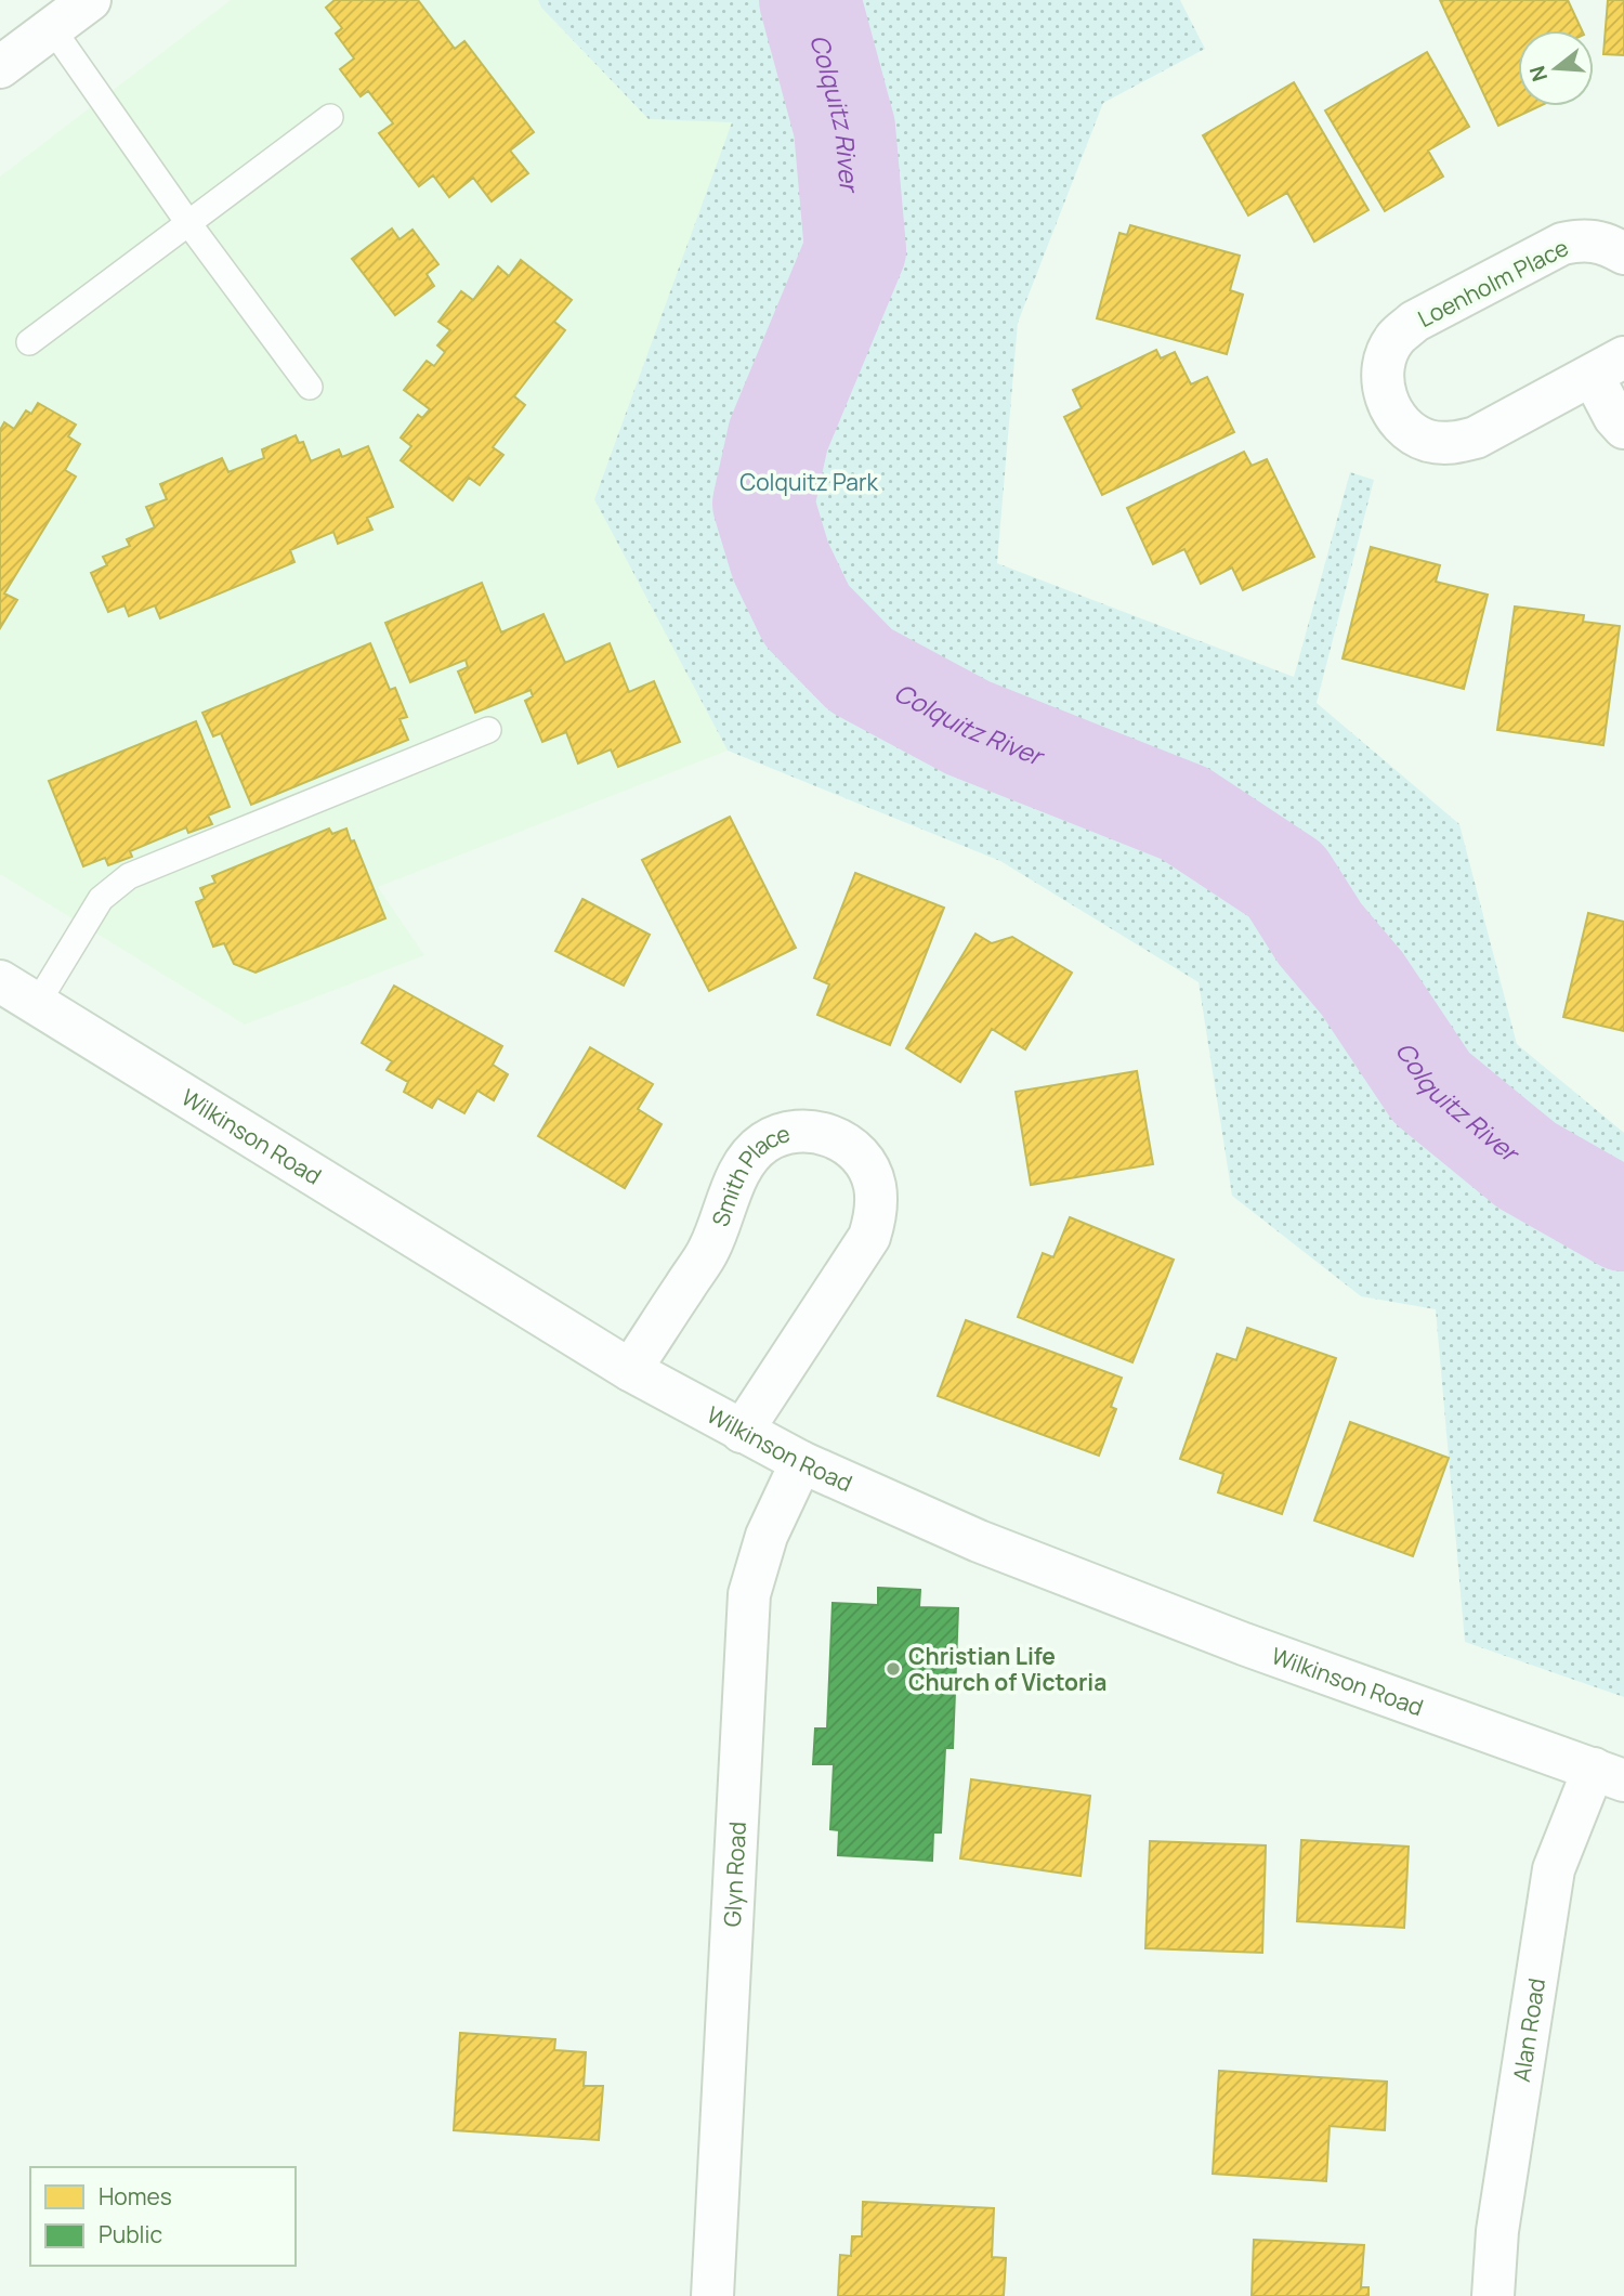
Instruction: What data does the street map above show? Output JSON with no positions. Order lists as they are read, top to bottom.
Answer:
{
  "streets": {
    "street": [
      "Loenholm Place",
      "Wilkinson Road",
      "Smith Place",
      "Glyn Road",
      "Alan Road"
    ]
  },
  "crossings": [
    ["Wilkinson Road", "Smith Place"],
    ["Wilkinson Road", "Glyn Road"],
    ["Wilkinson Road", "Alan Road"]
  ],
  "water": ["Colquitz River"],
  "parks": ["Colquitz Park"],
  "places": ["Christian Life Church of Victoria"],
  "legend": ["Homes", "Public"],
  "north": "left"
}
